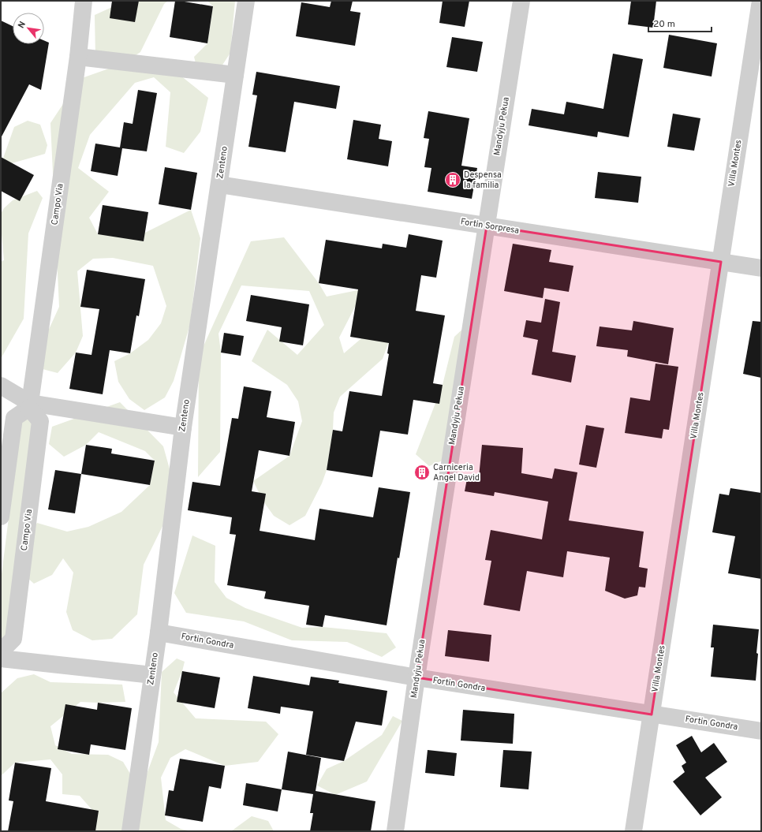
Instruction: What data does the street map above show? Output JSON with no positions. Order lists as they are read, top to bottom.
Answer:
{
  "streets": {
    "street": [
      "Mandyju Pekua",
      "Zenteno",
      "Villa Montes",
      "Campo Via",
      "Fortin Sorpresa",
      "Fortin Gondra"
    ]
  },
  "crossings": [
    ["Mandyju Pekua", "Fortin Sorpresa"],
    ["Mandyju Pekua", "Fortin Gondra"],
    ["Zenteno", "Fortin Sorpresa"],
    ["Zenteno", "Fortin Gondra"],
    ["Villa Montes", "Fortin Sorpresa"],
    ["Villa Montes", "Fortin Gondra"]
  ],
  "places": {
    "building": ["Despensa la familia", "Carniceria Angel David"]
  },
  "scale_bar": "20 m",
  "north": "top left"
}
